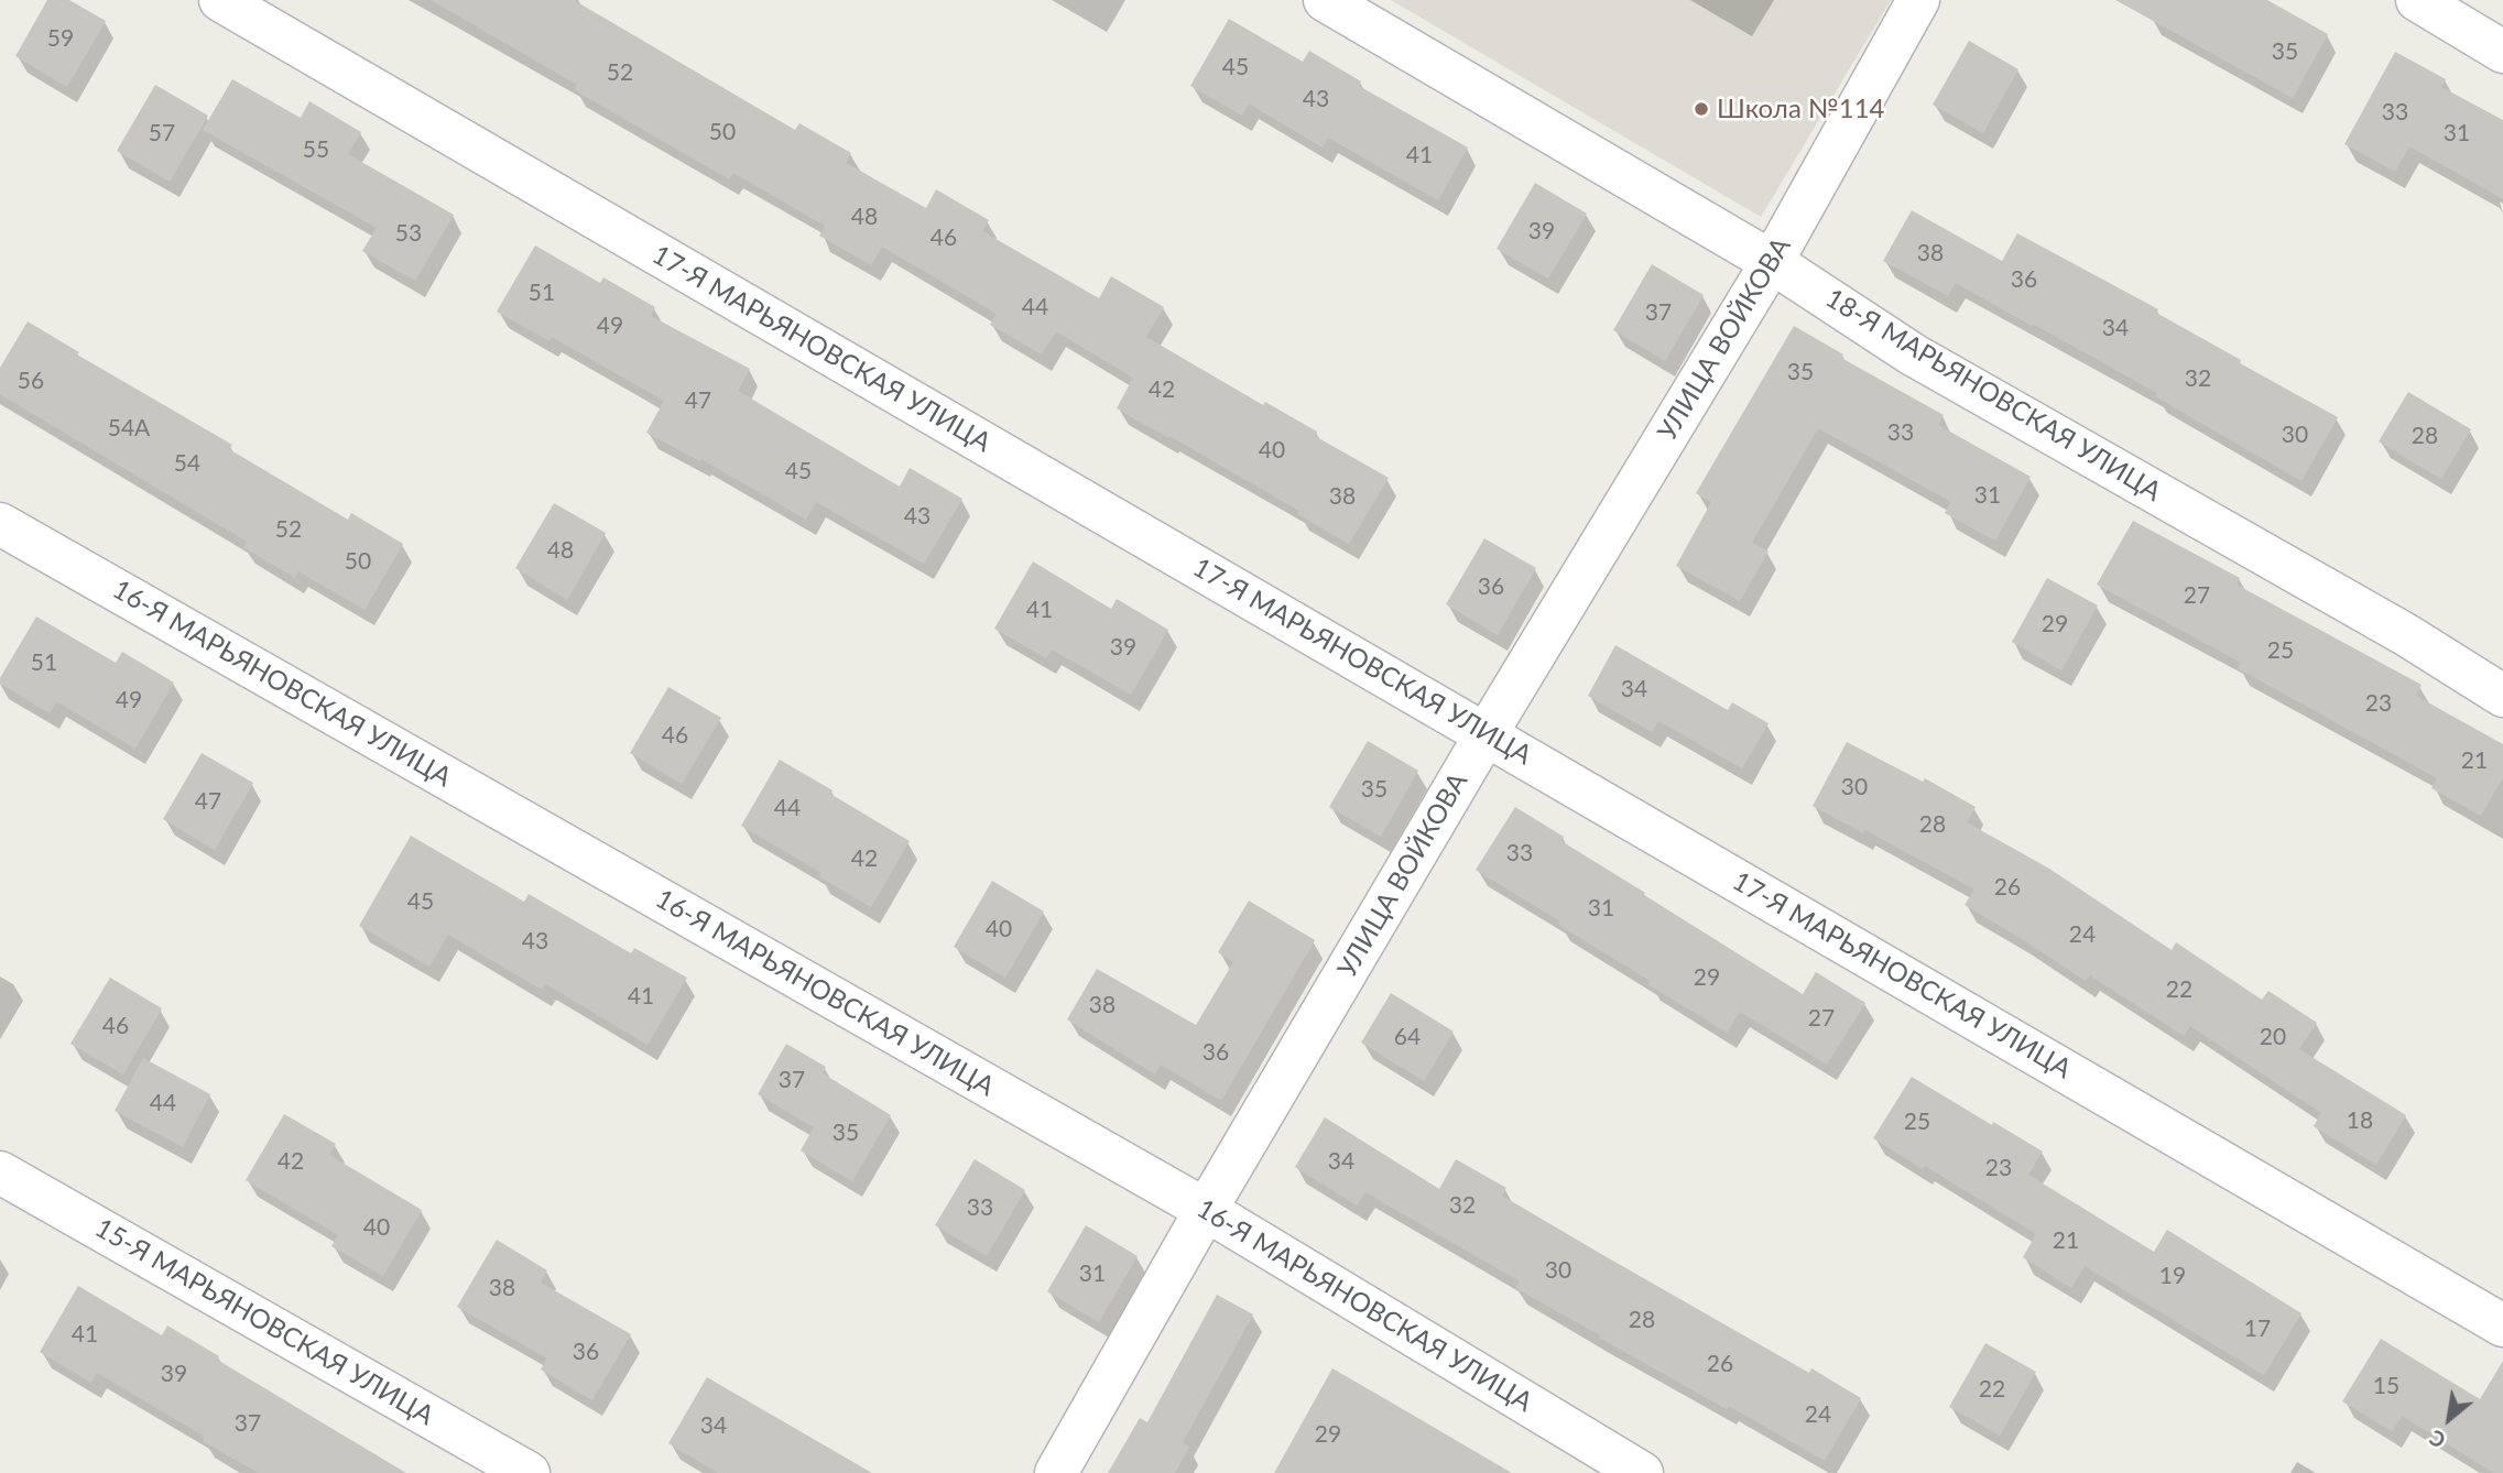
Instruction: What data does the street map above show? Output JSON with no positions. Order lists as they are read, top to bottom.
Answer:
{
  "streets": {
    "street": [
      "УЛИЦА ВОЙКОВА",
      "17-Я МАРЬЯНОВСКАЯ УЛИЦА",
      "18-Я МАРЬЯНОВСКАЯ УЛИЦА",
      "16-Я МАРЬЯНОВСКАЯ УЛИЦА",
      "15-Я МАРЬЯНОВСКАЯ УЛИЦА"
    ]
  },
  "crossings": [
    ["УЛИЦА ВОЙКОВА", "17-Я МАРЬЯНОВСКАЯ УЛИЦА"],
    ["УЛИЦА ВОЙКОВА", "18-Я МАРЬЯНОВСКАЯ УЛИЦА"],
    ["УЛИЦА ВОЙКОВА", "16-Я МАРЬЯНОВСКАЯ УЛИЦА"]
  ],
  "places": ["Школа №114"],
  "house_numbers": [
    "59",
    "35",
    "45",
    "52",
    "43",
    "33",
    "50",
    "57",
    "31",
    "55",
    "41",
    "48",
    "39",
    "53",
    "46",
    "38",
    "36",
    "51",
    "44",
    "37",
    "49",
    "34",
    "35",
    "32",
    "56",
    "42",
    "47",
    "54А",
    "33",
    "30",
    "28",
    "40",
    "54",
    "45",
    "31",
    "38",
    "43",
    "52",
    "48",
    "50",
    "36",
    "27",
    "41",
    "29",
    "39",
    "25",
    "51",
    "34",
    "49",
    "23",
    "46",
    "21",
    "30",
    "35",
    "47",
    "44",
    "28",
    "33",
    "42",
    "26",
    "45",
    "31",
    "40",
    "24",
    "43",
    "29",
    "22",
    "41",
    "38",
    "27",
    "46",
    "64",
    "20",
    "36",
    "37",
    "44",
    "18",
    "25",
    "35",
    "42",
    "34",
    "23",
    "32",
    "33",
    "40",
    "21",
    "30",
    "31",
    "19",
    "38",
    "28",
    "17",
    "41",
    "36",
    "26",
    "39",
    "15",
    "22",
    "24",
    "37",
    "34",
    "29"
  ],
  "north": "bottom left"
}
